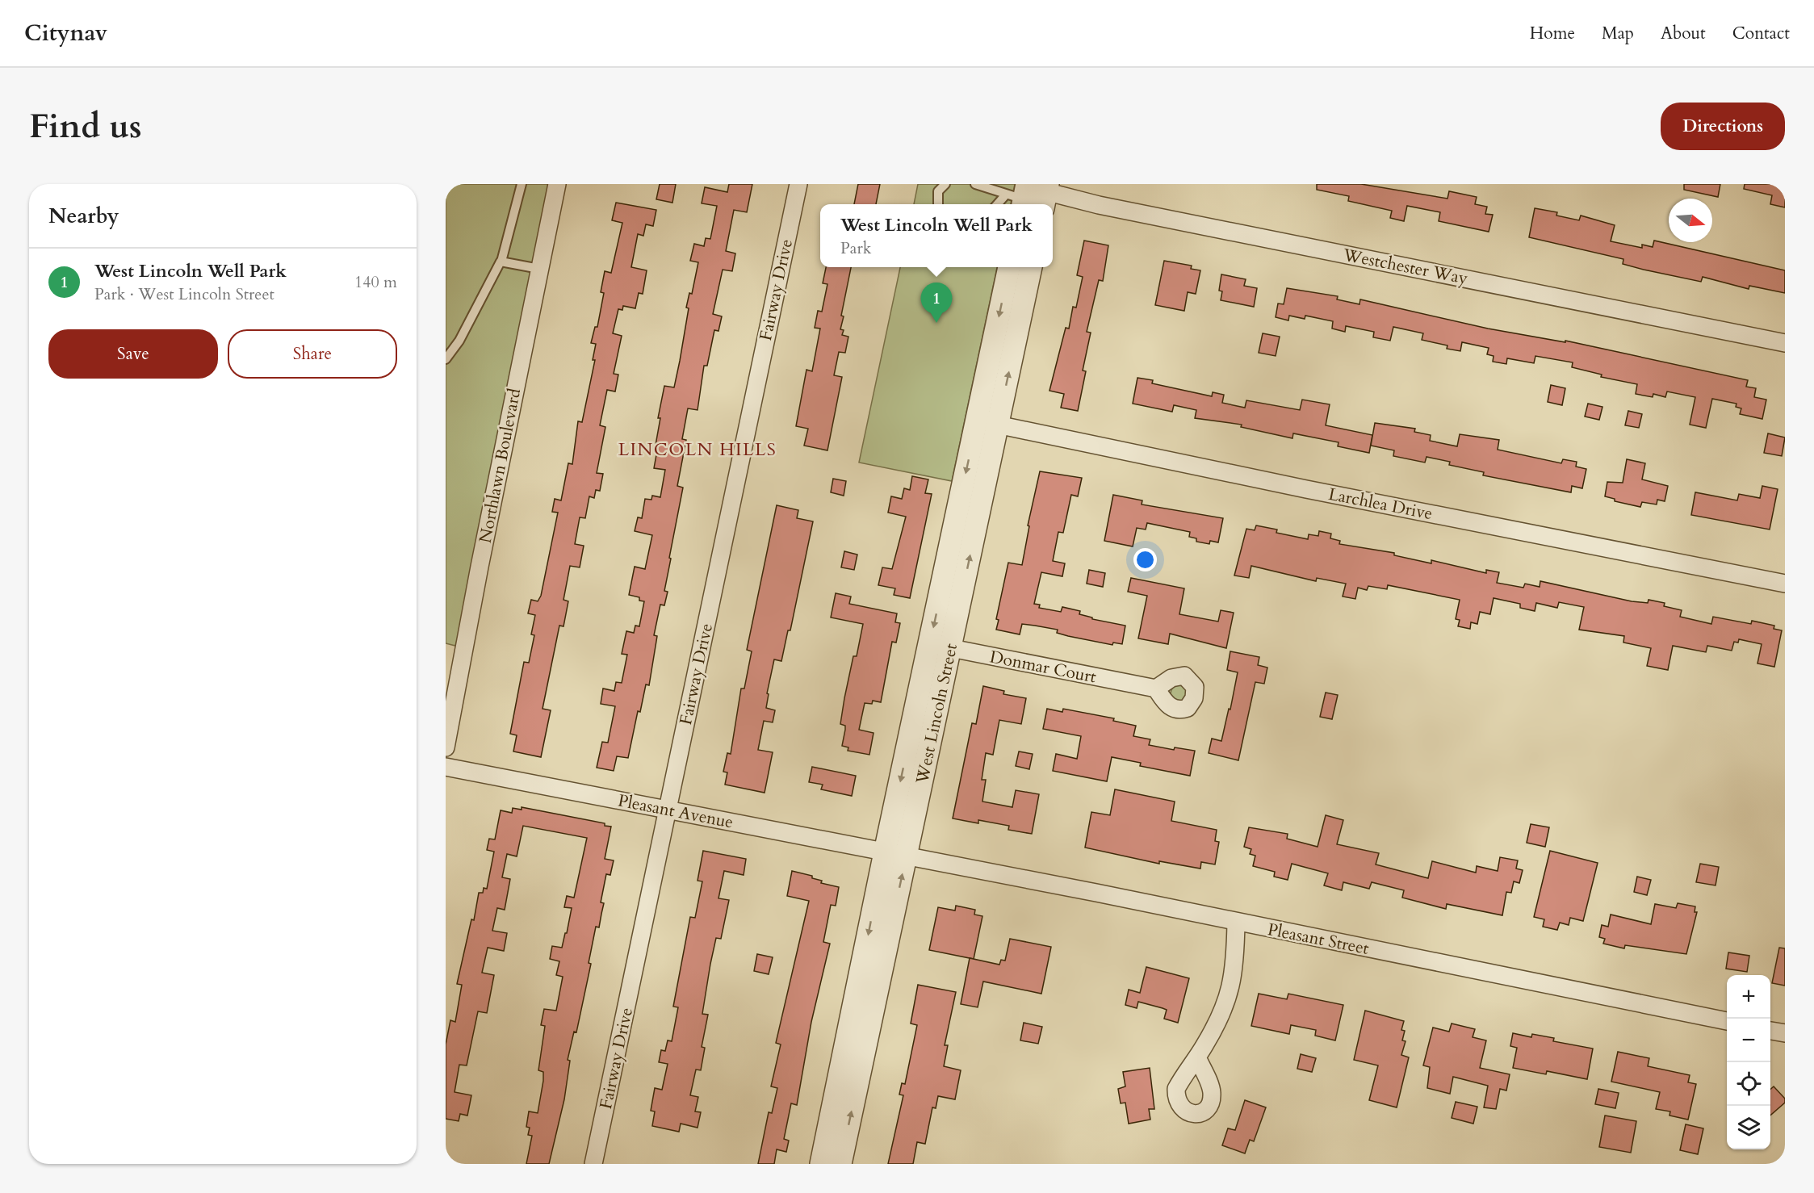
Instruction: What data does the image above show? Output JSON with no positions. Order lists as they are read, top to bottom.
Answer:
{
  "streets": {
    "street": [
      "Westchester Way",
      "Fairway Drive",
      "Northlawn Boulevard",
      "Larchlea Drive",
      "Donmar Court",
      "West Lincoln Street",
      "Pleasant Avenue",
      "Pleasant Street"
    ]
  },
  "crossings": [
    ["Fairway Drive", "Pleasant Avenue"],
    ["Larchlea Drive", "West Lincoln Street"],
    ["Donmar Court", "West Lincoln Street"],
    ["West Lincoln Street", "Pleasant Avenue"],
    ["West Lincoln Street", "Pleasant Street"],
    ["Pleasant Avenue", "Pleasant Street"]
  ],
  "districts": ["LINCOLN HILLS"],
  "north": "right",
  "page": {
    "header": "Citynav",
    "nav": [
      "Home",
      "Map",
      "About",
      "Contact"
    ],
    "buttons": [
      "Directions",
      ["Save", "Share"]
    ],
    "title": "Find us",
    "heading": "Nearby",
    "popup": ["West Lincoln Well Park", "Park"],
    "list": [
      {
        "mark": "1",
        "name": "West Lincoln Well Park",
        "note": "Park · West Lincoln Street",
        "value": "140 m"
      }
    ],
    "pins": "1",
    "map_buttons": ["+", "−"]
  }
}
